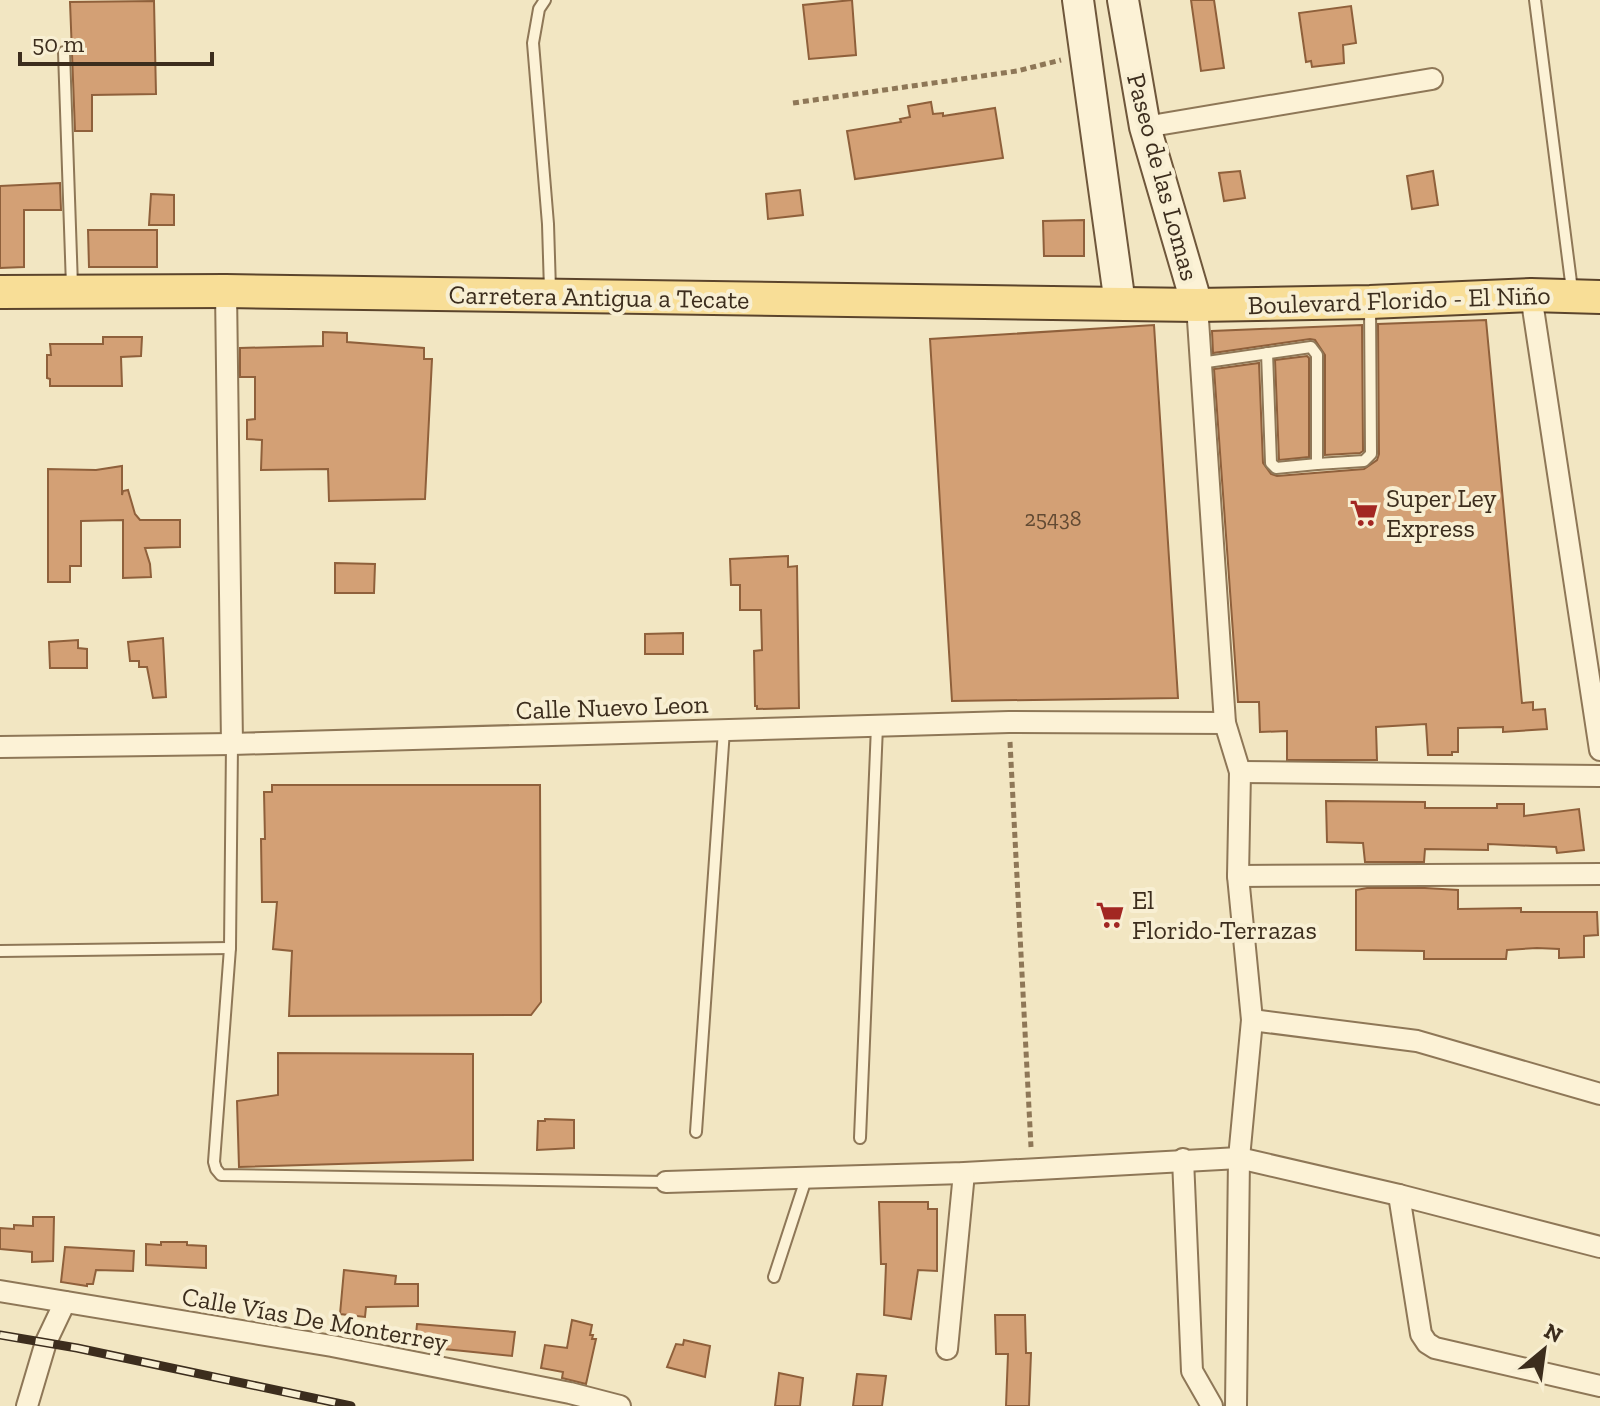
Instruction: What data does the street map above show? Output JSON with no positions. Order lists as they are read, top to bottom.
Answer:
{
  "streets": {
    "main road": ["Paseo de las Lomas", "Carretera Antigua a Tecate", "Boulevard Florido - El Niño"],
    "street": ["Calle Nuevo Leon", "Calle Vías De Monterrey"]
  },
  "crossings": [
    ["Paseo de las Lomas", "Carretera Antigua a Tecate"],
    ["Paseo de las Lomas", "Boulevard Florido - El Niño"],
    ["Carretera Antigua a Tecate", "Boulevard Florido - El Niño"]
  ],
  "places": {
    "supermarket": ["Super Ley Express", "El Florido-Terrazas"]
  },
  "house_numbers": ["25438"],
  "scale_bar": "50 m",
  "north": "top right"
}
